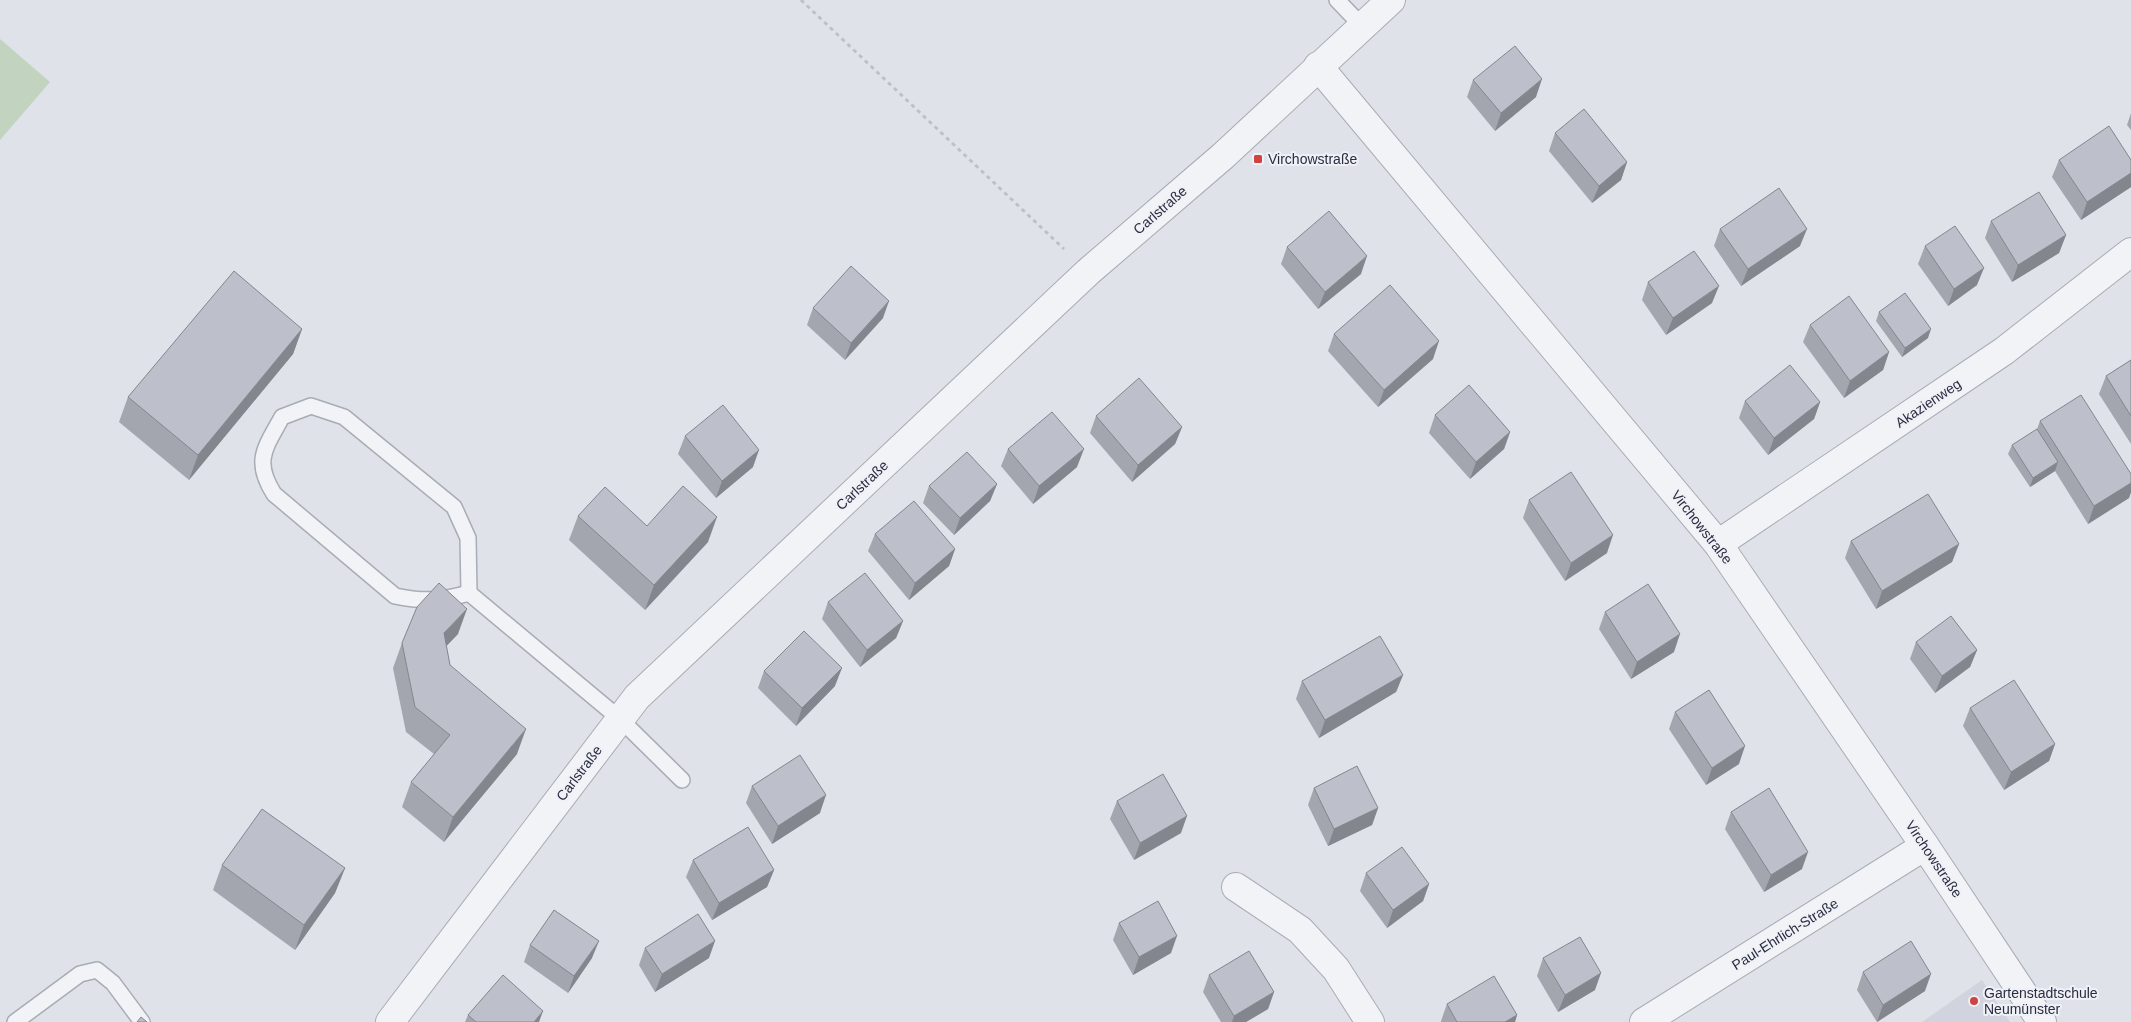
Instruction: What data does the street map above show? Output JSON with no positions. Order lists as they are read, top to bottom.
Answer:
{
  "streets": {
    "street": [
      "Carlstraße",
      "Akazienweg",
      "Virchowstraße",
      "Paul-Ehrlich-Straße"
    ]
  },
  "crossings": [
    ["Carlstraße", "Virchowstraße"],
    ["Akazienweg", "Virchowstraße"],
    ["Virchowstraße", "Paul-Ehrlich-Straße"]
  ],
  "places": {
    "transit": ["Virchowstraße"],
    "other": ["Gartenstadtschule Neumünster"]
  }
}
